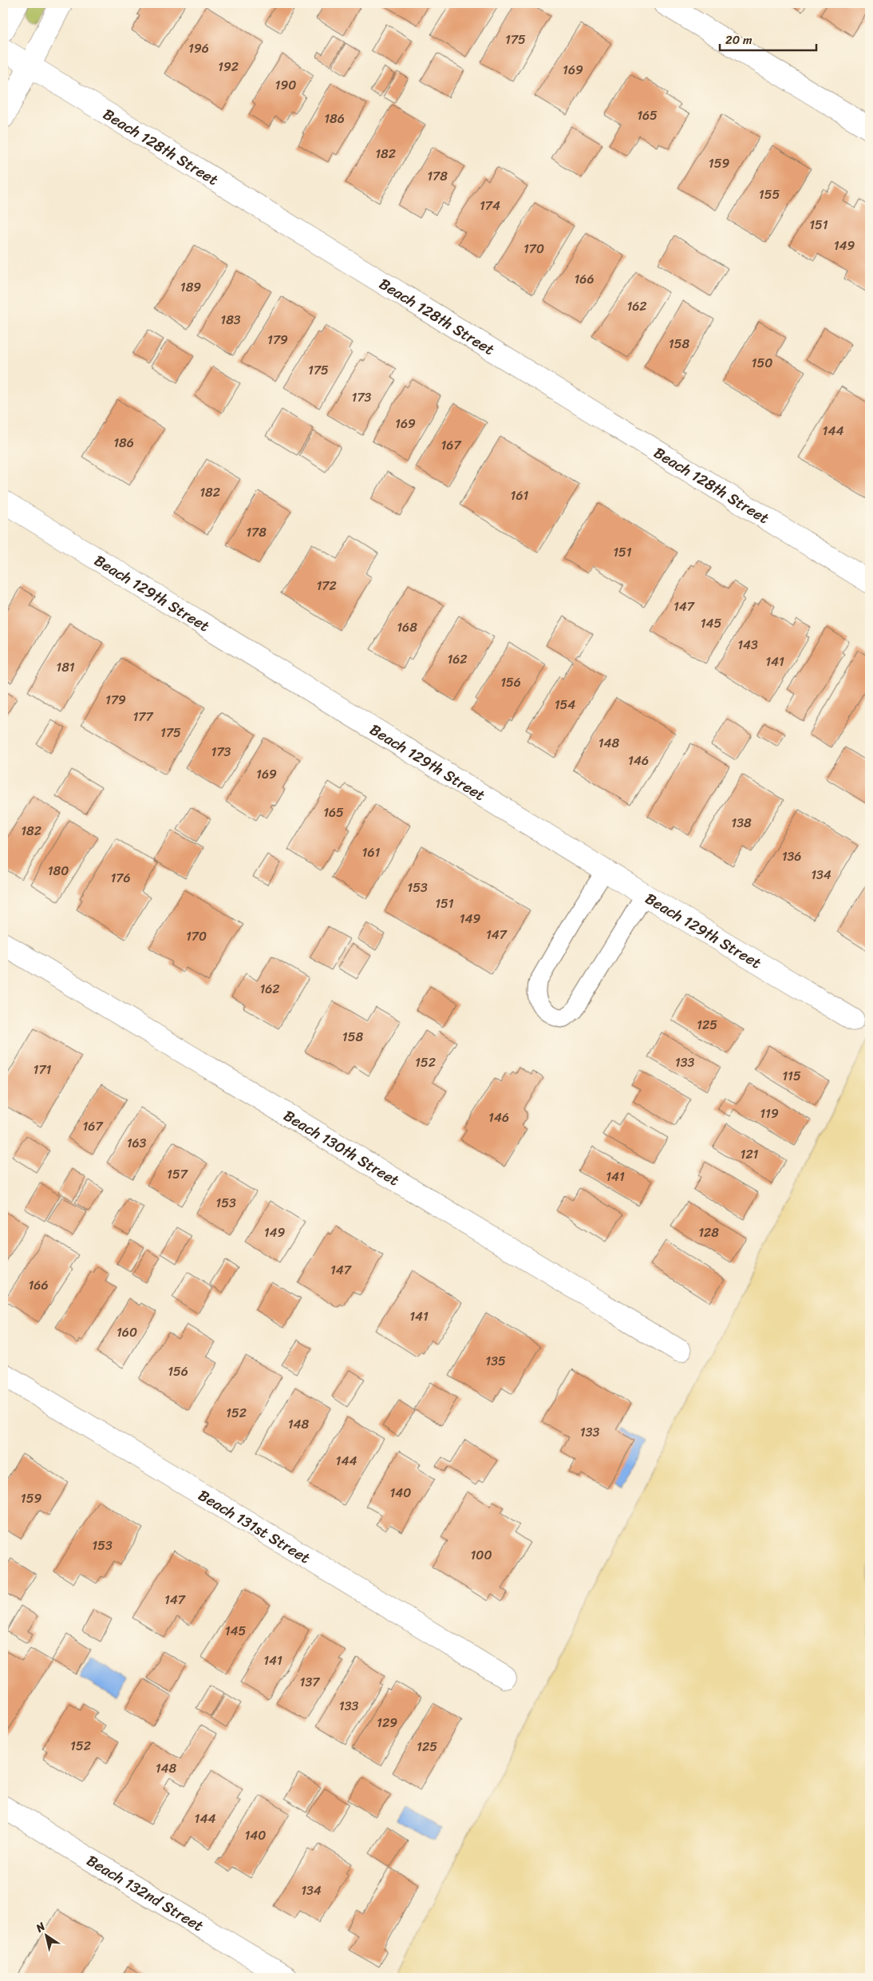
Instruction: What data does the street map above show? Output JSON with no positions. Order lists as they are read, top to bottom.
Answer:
{
  "streets": {
    "street": [
      "Beach 128th Street",
      "Beach 129th Street",
      "Beach 130th Street",
      "Beach 131st Street",
      "Beach 132nd Street"
    ]
  },
  "house_numbers": [
    "175",
    "196",
    "192",
    "169",
    "190",
    "165",
    "186",
    "182",
    "159",
    "178",
    "155",
    "174",
    "151",
    "149",
    "170",
    "166",
    "189",
    "162",
    "183",
    "179",
    "158",
    "150",
    "175",
    "173",
    "169",
    "144",
    "186",
    "167",
    "182",
    "161",
    "178",
    "151",
    "172",
    "147",
    "145",
    "168",
    "143",
    "162",
    "141",
    "181",
    "156",
    "179",
    "154",
    "177",
    "175",
    "148",
    "173",
    "146",
    "169",
    "165",
    "138",
    "182",
    "161",
    "136",
    "180",
    "134",
    "176",
    "153",
    "151",
    "149",
    "147",
    "170",
    "162",
    "125",
    "158",
    "152",
    "133",
    "171",
    "115",
    "119",
    "146",
    "167",
    "163",
    "121",
    "157",
    "141",
    "153",
    "149",
    "128",
    "147",
    "166",
    "141",
    "160",
    "135",
    "156",
    "152",
    "148",
    "133",
    "144",
    "140",
    "159",
    "153",
    "100",
    "147",
    "145",
    "141",
    "137",
    "133",
    "129",
    "152",
    "125",
    "148",
    "144",
    "140",
    "134"
  ],
  "scale_bar": "20 m",
  "north": "top left"
}
